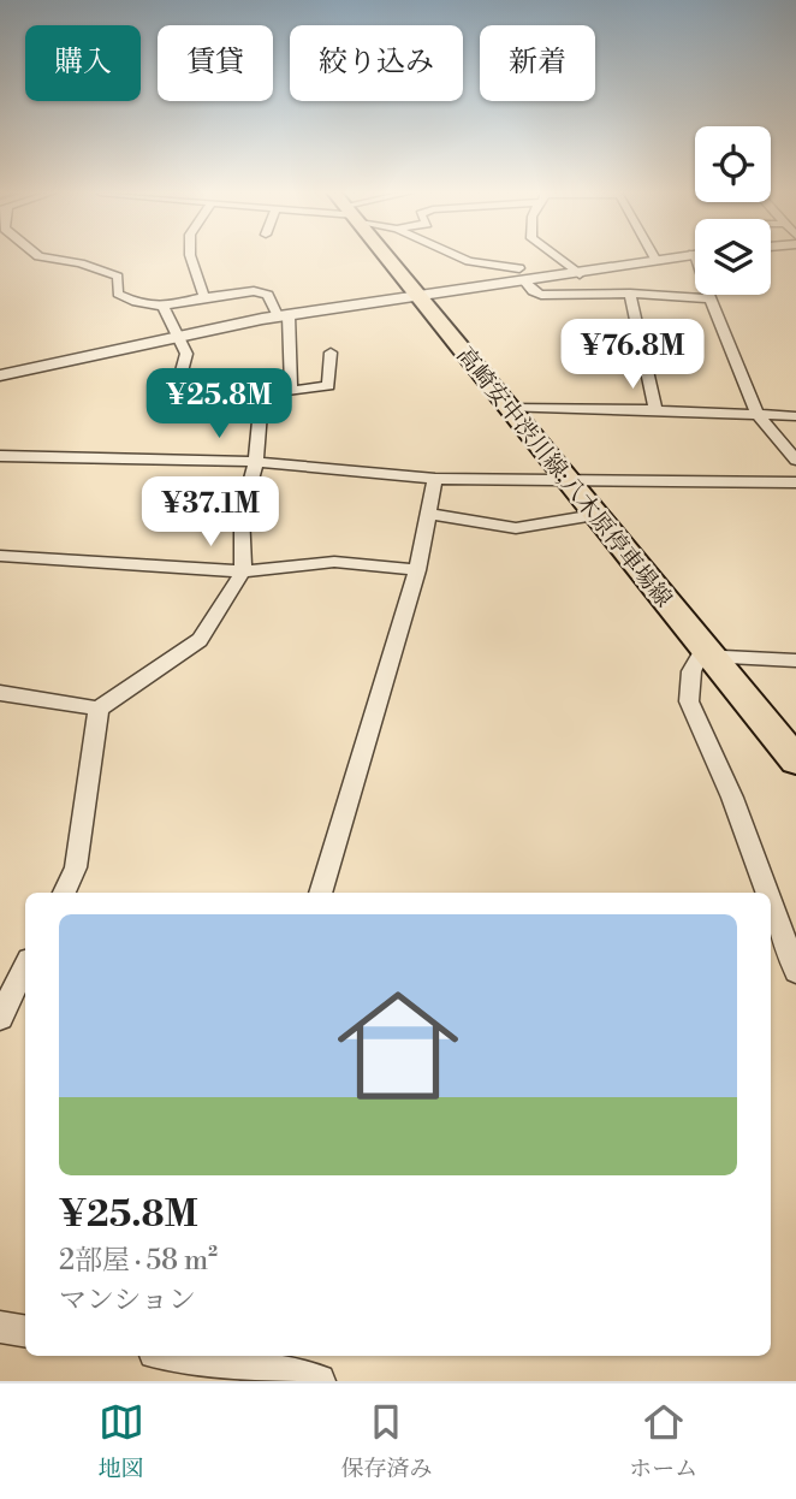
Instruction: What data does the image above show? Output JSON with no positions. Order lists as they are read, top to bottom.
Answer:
{
  "streets": {
    "main road": ["高崎安中渋川線;八木原停車場線"]
  },
  "page": {
    "chip": [
      "購入",
      "賃貸",
      "絞り込み",
      "新着"
    ],
    "price": ["¥76.8M", "¥25.8M", "¥37.1M"],
    "list": [
      {
        "name": "¥25.8M",
        "note": "2部屋 · 58 m² · マンション"
      }
    ],
    "tabs": ["地図", "保存済み", "ホーム"]
  }
}
